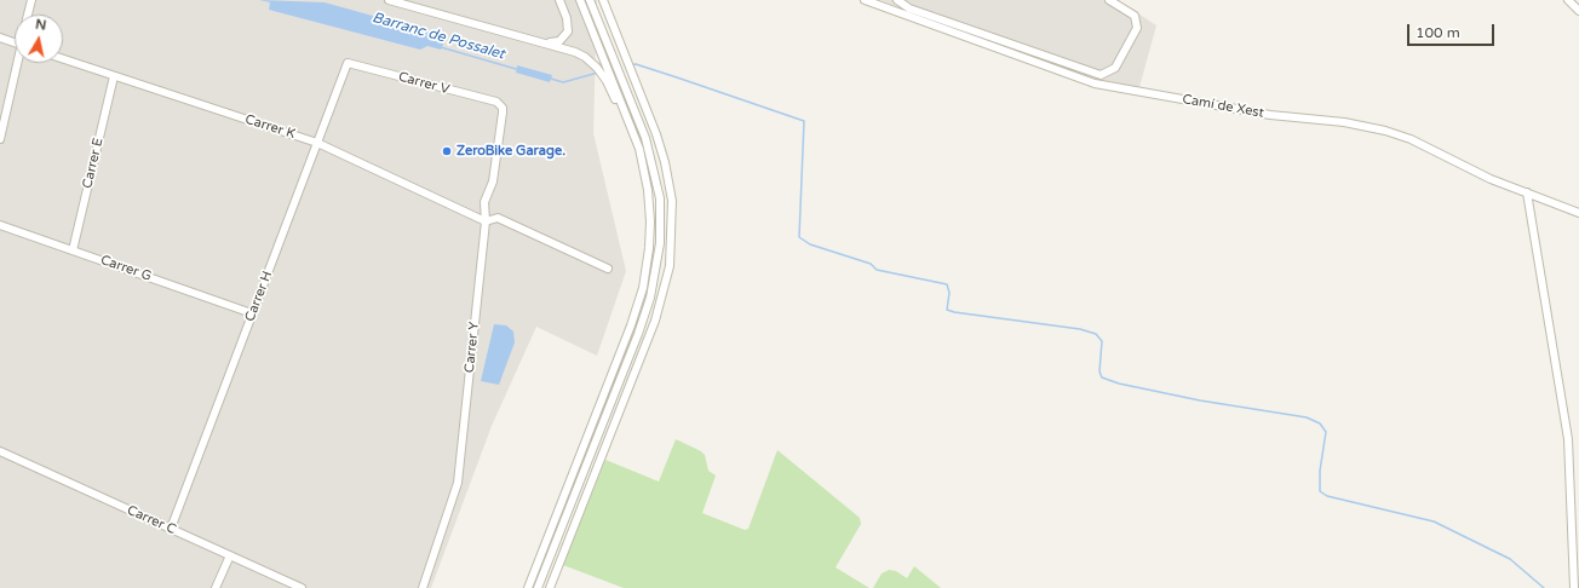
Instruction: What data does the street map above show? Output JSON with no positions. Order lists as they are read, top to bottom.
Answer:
{
  "streets": {
    "street": [
      "Carrer V",
      "Camí de Xest",
      "Carrer K",
      "Carrer E",
      "Carrer G",
      "Carrer H",
      "Carrer Y",
      "Carrer C"
    ]
  },
  "crossings": [
    ["Carrer V", "Carrer H"],
    ["Carrer V", "Carrer Y"],
    ["Carrer K", "Carrer E"],
    ["Carrer K", "Carrer H"],
    ["Carrer K", "Carrer Y"],
    ["Carrer E", "Carrer G"],
    ["Carrer G", "Carrer H"],
    ["Carrer H", "Carrer C"]
  ],
  "water": ["Barranc de Possalet"],
  "places": ["ZeroBike Garage."],
  "scale_bar": "100 m",
  "north": "top"
}
